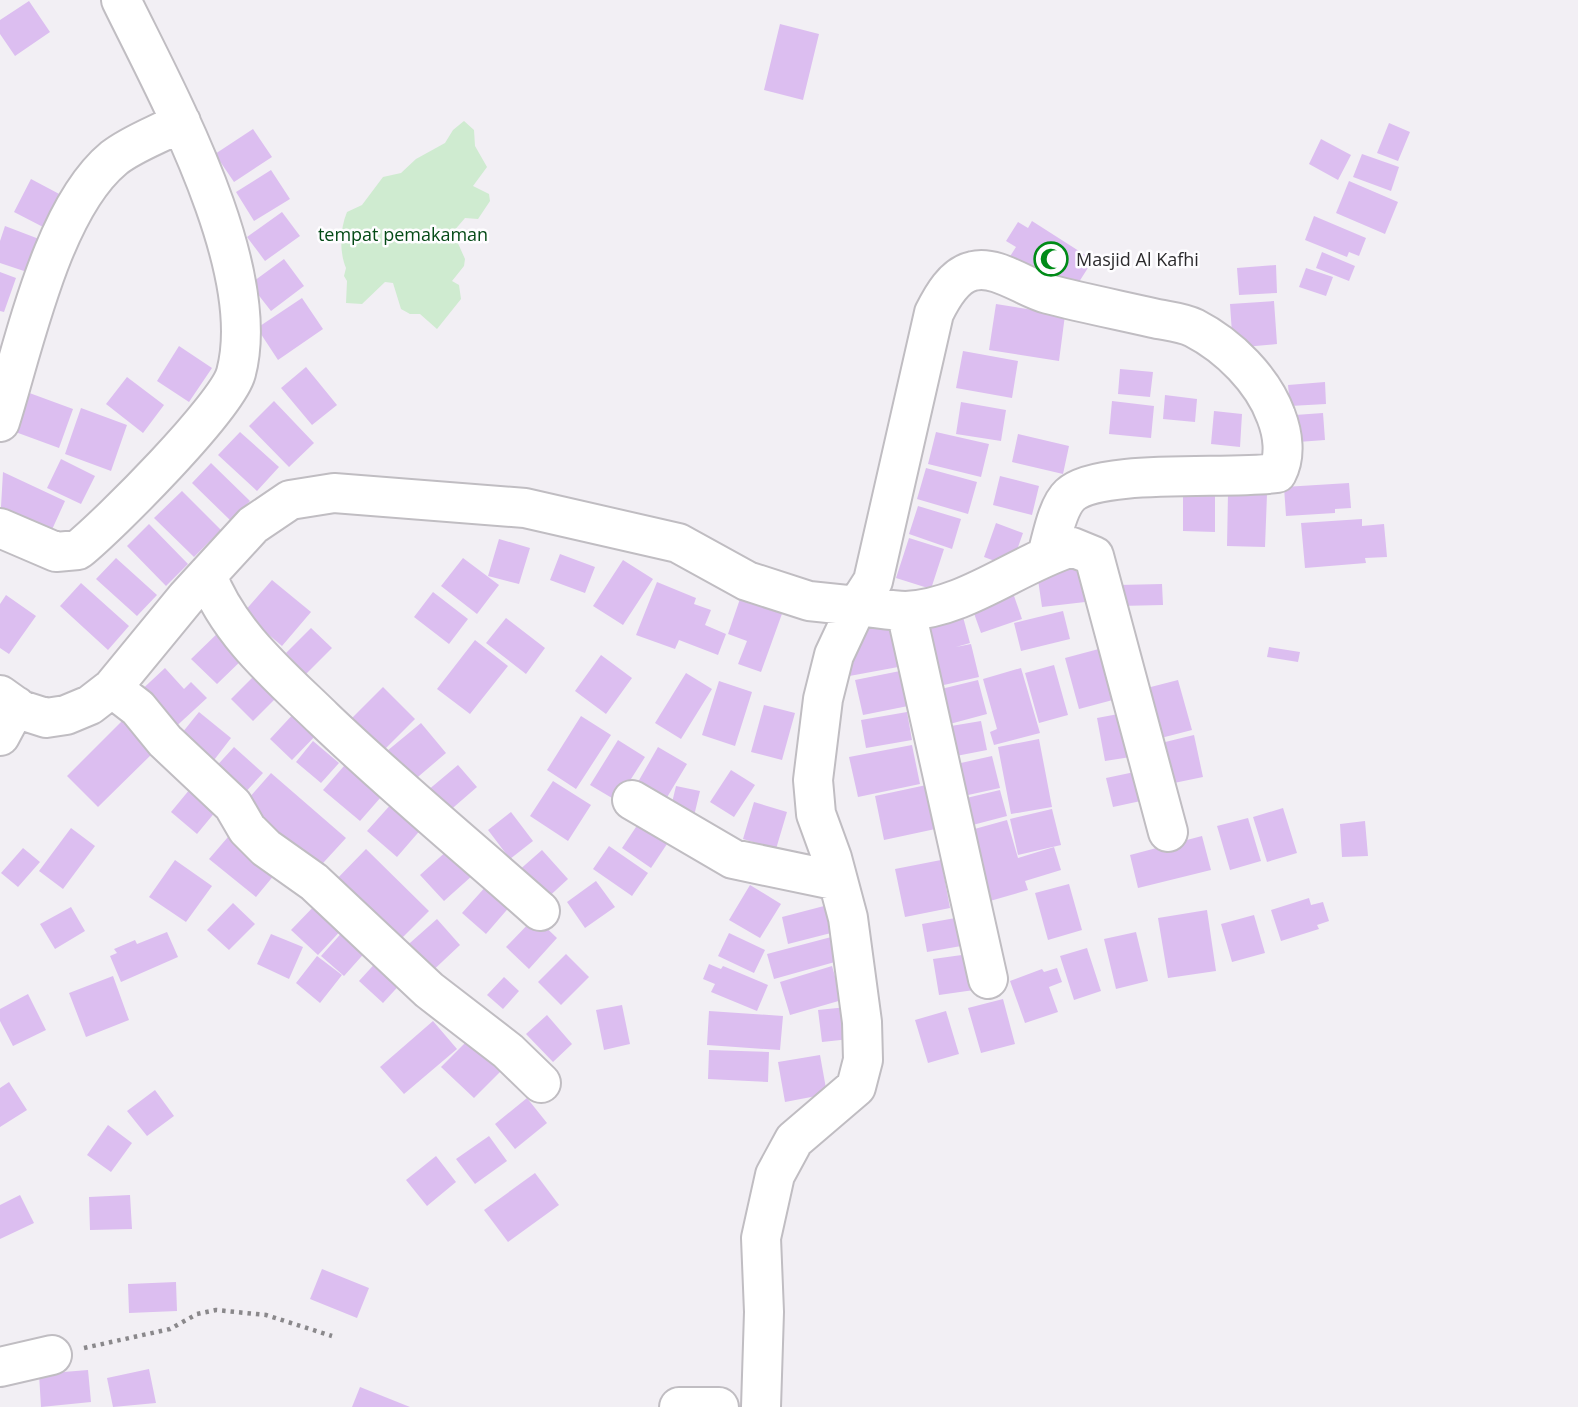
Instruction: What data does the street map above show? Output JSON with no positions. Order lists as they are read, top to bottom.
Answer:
{
  "parks": ["tempat pemakaman"],
  "places": {
    "mosque": ["Masjid Al Kafhi"]
  }
}
